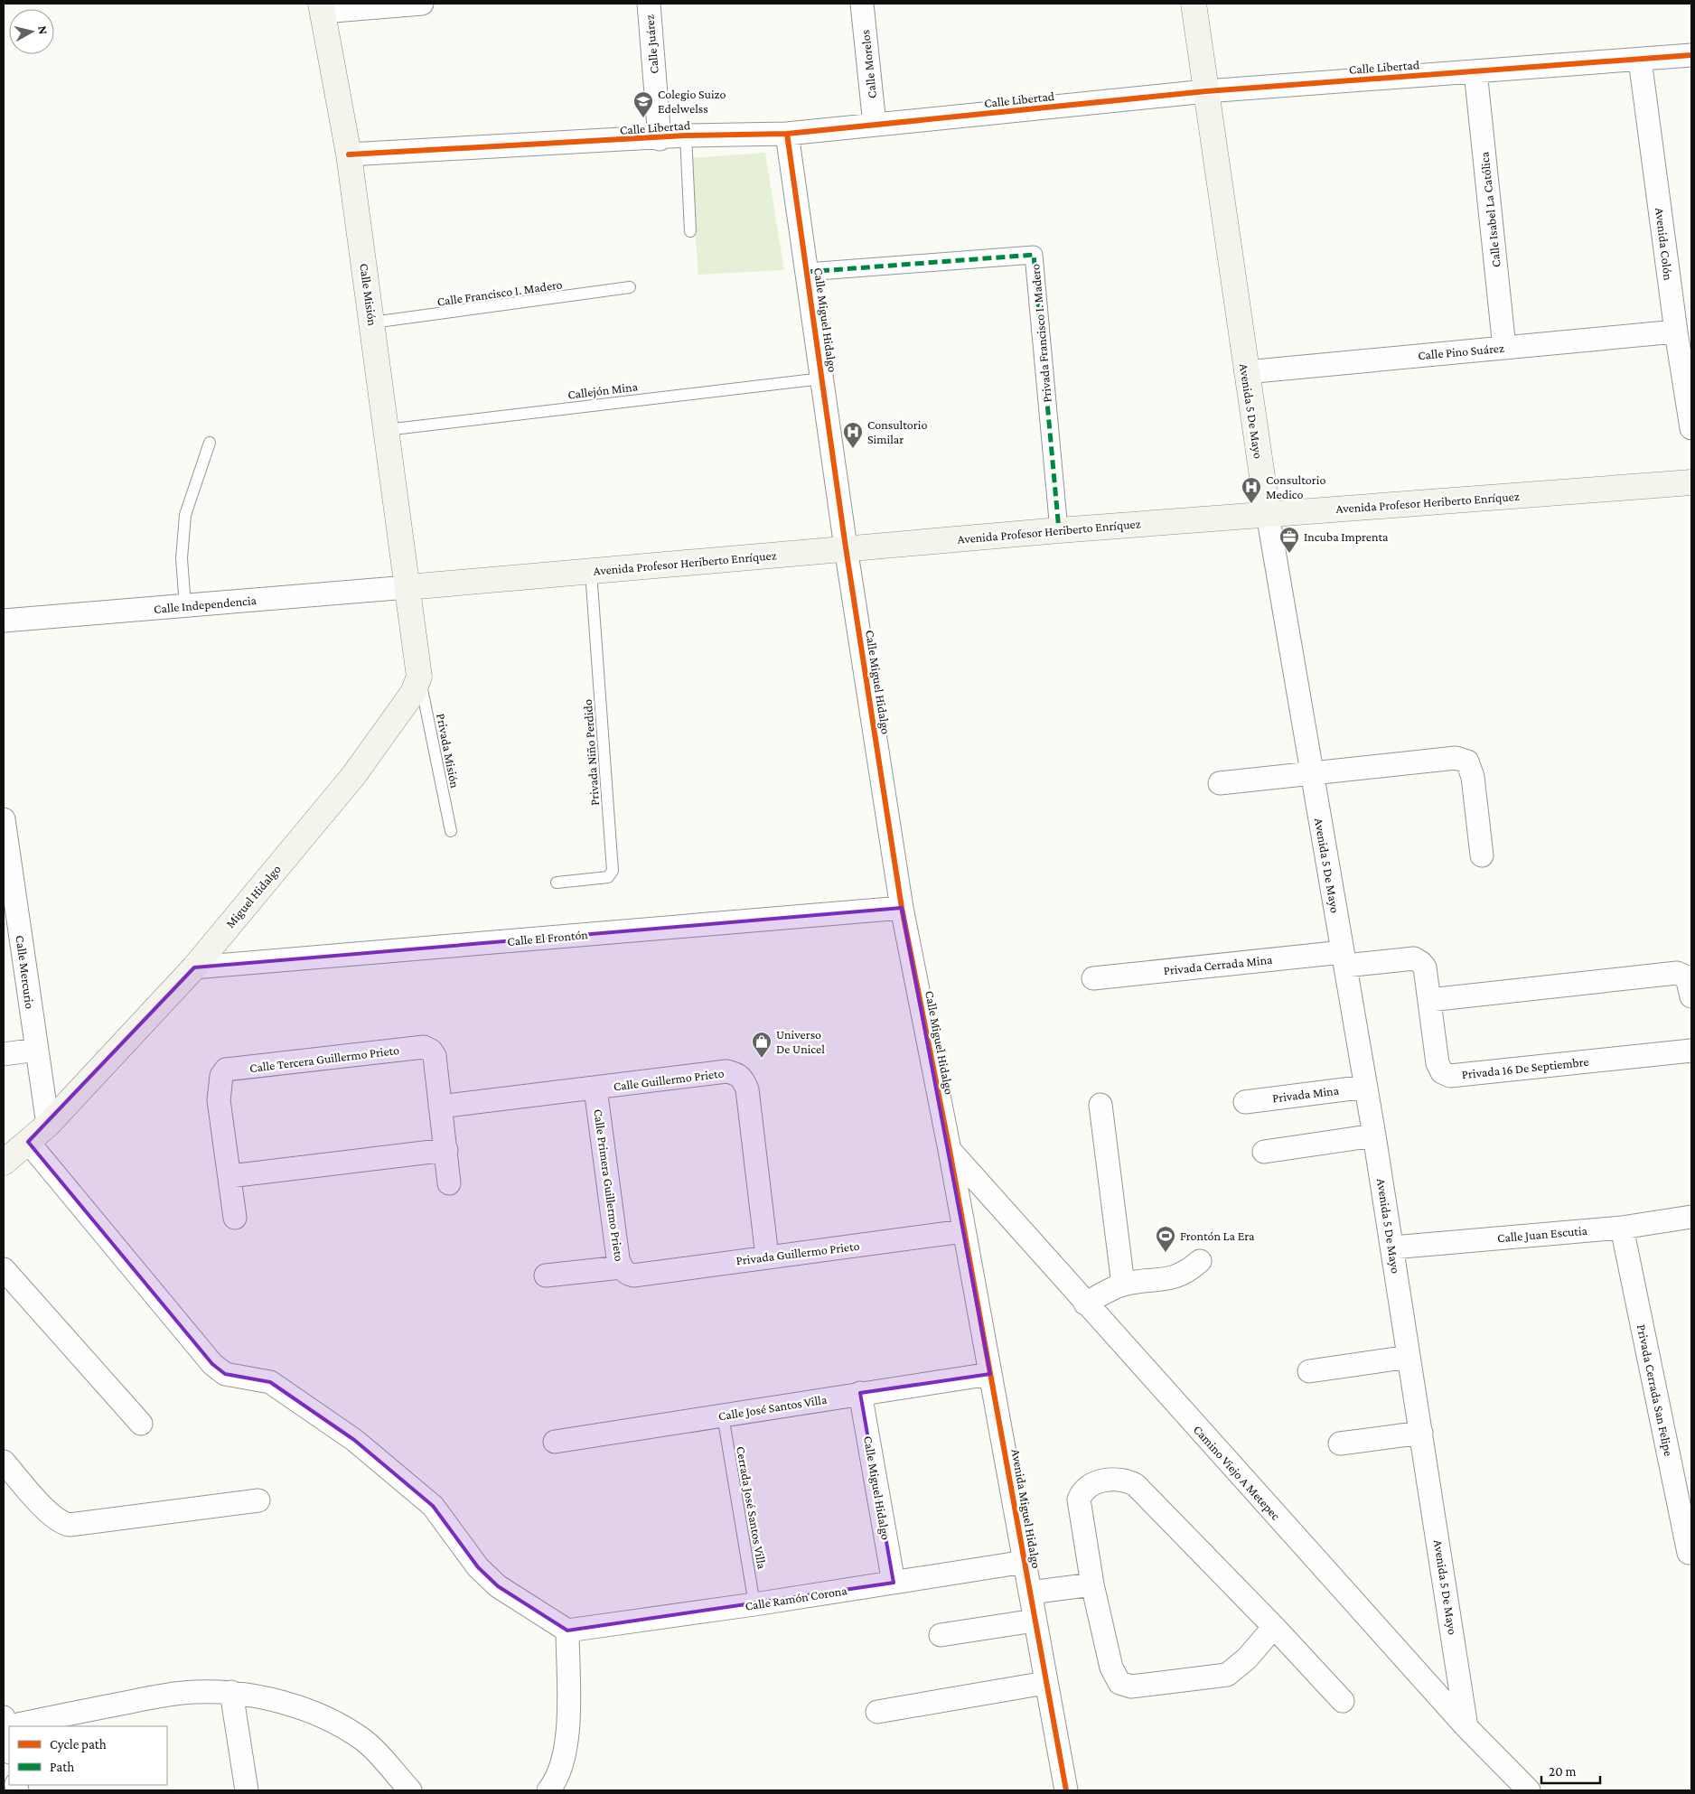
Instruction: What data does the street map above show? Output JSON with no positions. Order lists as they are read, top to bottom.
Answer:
{
  "streets": {
    "main road": [
      "Calle Misión",
      "Avenida 5 De Mayo",
      "Avenida Profesor Heriberto Enríquez",
      "Miguel Hidalgo"
    ],
    "street": [
      "Calle Juárez",
      "Calle Morelos",
      "Calle Libertad",
      "Calle Isabel La Católica",
      "Avenida Colón",
      "Calle Miguel Hidalgo",
      "Privada Francisco I. Madero",
      "Calle Pino Suárez",
      "Calle Independencia",
      "Calle El Frontón",
      "Privada Cerrada Mina",
      "Calle Mercurio",
      "Calle Tercera Guillermo Prieto",
      "Privada 16 De Septiembre",
      "Calle Guillermo Prieto",
      "Privada Mina",
      "Calle Primera Guillermo Prieto",
      "Calle Juan Escutia",
      "Privada Guillermo Prieto",
      "Privada Cerrada San Felipe",
      "Calle José Santos Villa",
      "Camino Viejo A Metepec",
      "Avenida Miguel Hidalgo",
      "Calle Ramón Corona"
    ],
    "lane": [
      "Calle Francisco I. Madero",
      "Callejón Mina",
      "Privada Misión",
      "Privada Niño Perdido",
      "Cerrada José Santos Villa"
    ]
  },
  "crossings": [
    ["Calle Juárez", "Calle Libertad"],
    ["Calle Morelos", "Calle Libertad"],
    ["Calle Libertad", "Calle Isabel La Católica"],
    ["Calle Libertad", "Avenida Colón"],
    ["Calle Libertad", "Calle Misión"],
    ["Calle Libertad", "Calle Miguel Hidalgo"],
    ["Calle Libertad", "Avenida 5 De Mayo"],
    ["Calle Isabel La Católica", "Calle Pino Suárez"],
    ["Avenida Colón", "Calle Pino Suárez"],
    ["Calle Francisco I. Madero", "Calle Misión"],
    ["Calle Misión", "Callejón Mina"],
    ["Calle Misión", "Avenida Profesor Heriberto Enríquez"],
    ["Calle Misión", "Calle Independencia"],
    ["Calle Miguel Hidalgo", "Privada Francisco I. Madero"],
    ["Calle Miguel Hidalgo", "Callejón Mina"],
    ["Calle Miguel Hidalgo", "Avenida Profesor Heriberto Enríquez"],
    ["Calle Miguel Hidalgo", "Calle El Frontón"],
    ["Calle Miguel Hidalgo", "Privada Guillermo Prieto"],
    ["Calle Miguel Hidalgo", "Calle José Santos Villa"],
    ["Calle Miguel Hidalgo", "Camino Viejo A Metepec"],
    ["Calle Miguel Hidalgo", "Avenida Miguel Hidalgo"],
    ["Calle Miguel Hidalgo", "Calle Ramón Corona"],
    ["Privada Francisco I. Madero", "Avenida Profesor Heriberto Enríquez"],
    ["Calle Pino Suárez", "Avenida 5 De Mayo"],
    ["Avenida 5 De Mayo", "Avenida Profesor Heriberto Enríquez"],
    ["Avenida 5 De Mayo", "Privada Cerrada Mina"],
    ["Avenida 5 De Mayo", "Privada 16 De Septiembre"],
    ["Avenida 5 De Mayo", "Privada Mina"],
    ["Avenida 5 De Mayo", "Calle Juan Escutia"],
    ["Avenida 5 De Mayo", "Camino Viejo A Metepec"],
    ["Avenida Profesor Heriberto Enríquez", "Calle Independencia"],
    ["Avenida Profesor Heriberto Enríquez", "Privada Niño Perdido"],
    ["Privada Misión", "Miguel Hidalgo"],
    ["Miguel Hidalgo", "Calle El Frontón"],
    ["Miguel Hidalgo", "Calle Mercurio"],
    ["Privada Cerrada Mina", "Privada 16 De Septiembre"],
    ["Calle Tercera Guillermo Prieto", "Calle Guillermo Prieto"],
    ["Calle Guillermo Prieto", "Calle Primera Guillermo Prieto"],
    ["Calle Guillermo Prieto", "Privada Guillermo Prieto"],
    ["Calle Primera Guillermo Prieto", "Privada Guillermo Prieto"],
    ["Calle Juan Escutia", "Privada Cerrada San Felipe"],
    ["Privada Guillermo Prieto", "Avenida Miguel Hidalgo"],
    ["Calle José Santos Villa", "Cerrada José Santos Villa"],
    ["Calle José Santos Villa", "Avenida Miguel Hidalgo"],
    ["Cerrada José Santos Villa", "Calle Ramón Corona"],
    ["Avenida Miguel Hidalgo", "Calle Ramón Corona"]
  ],
  "places": {
    "school or university": ["Colegio Suizo Edelwelss"],
    "hospital": ["Consultorio Similar", "Consultorio Medico"],
    "office": ["Incuba Imprenta"],
    "shop": ["Universo De Unicel"],
    "sports": ["Frontón La Era"]
  },
  "legend": ["Cycle path", "Path"],
  "scale_bar": "20 m",
  "north": "right"
}
